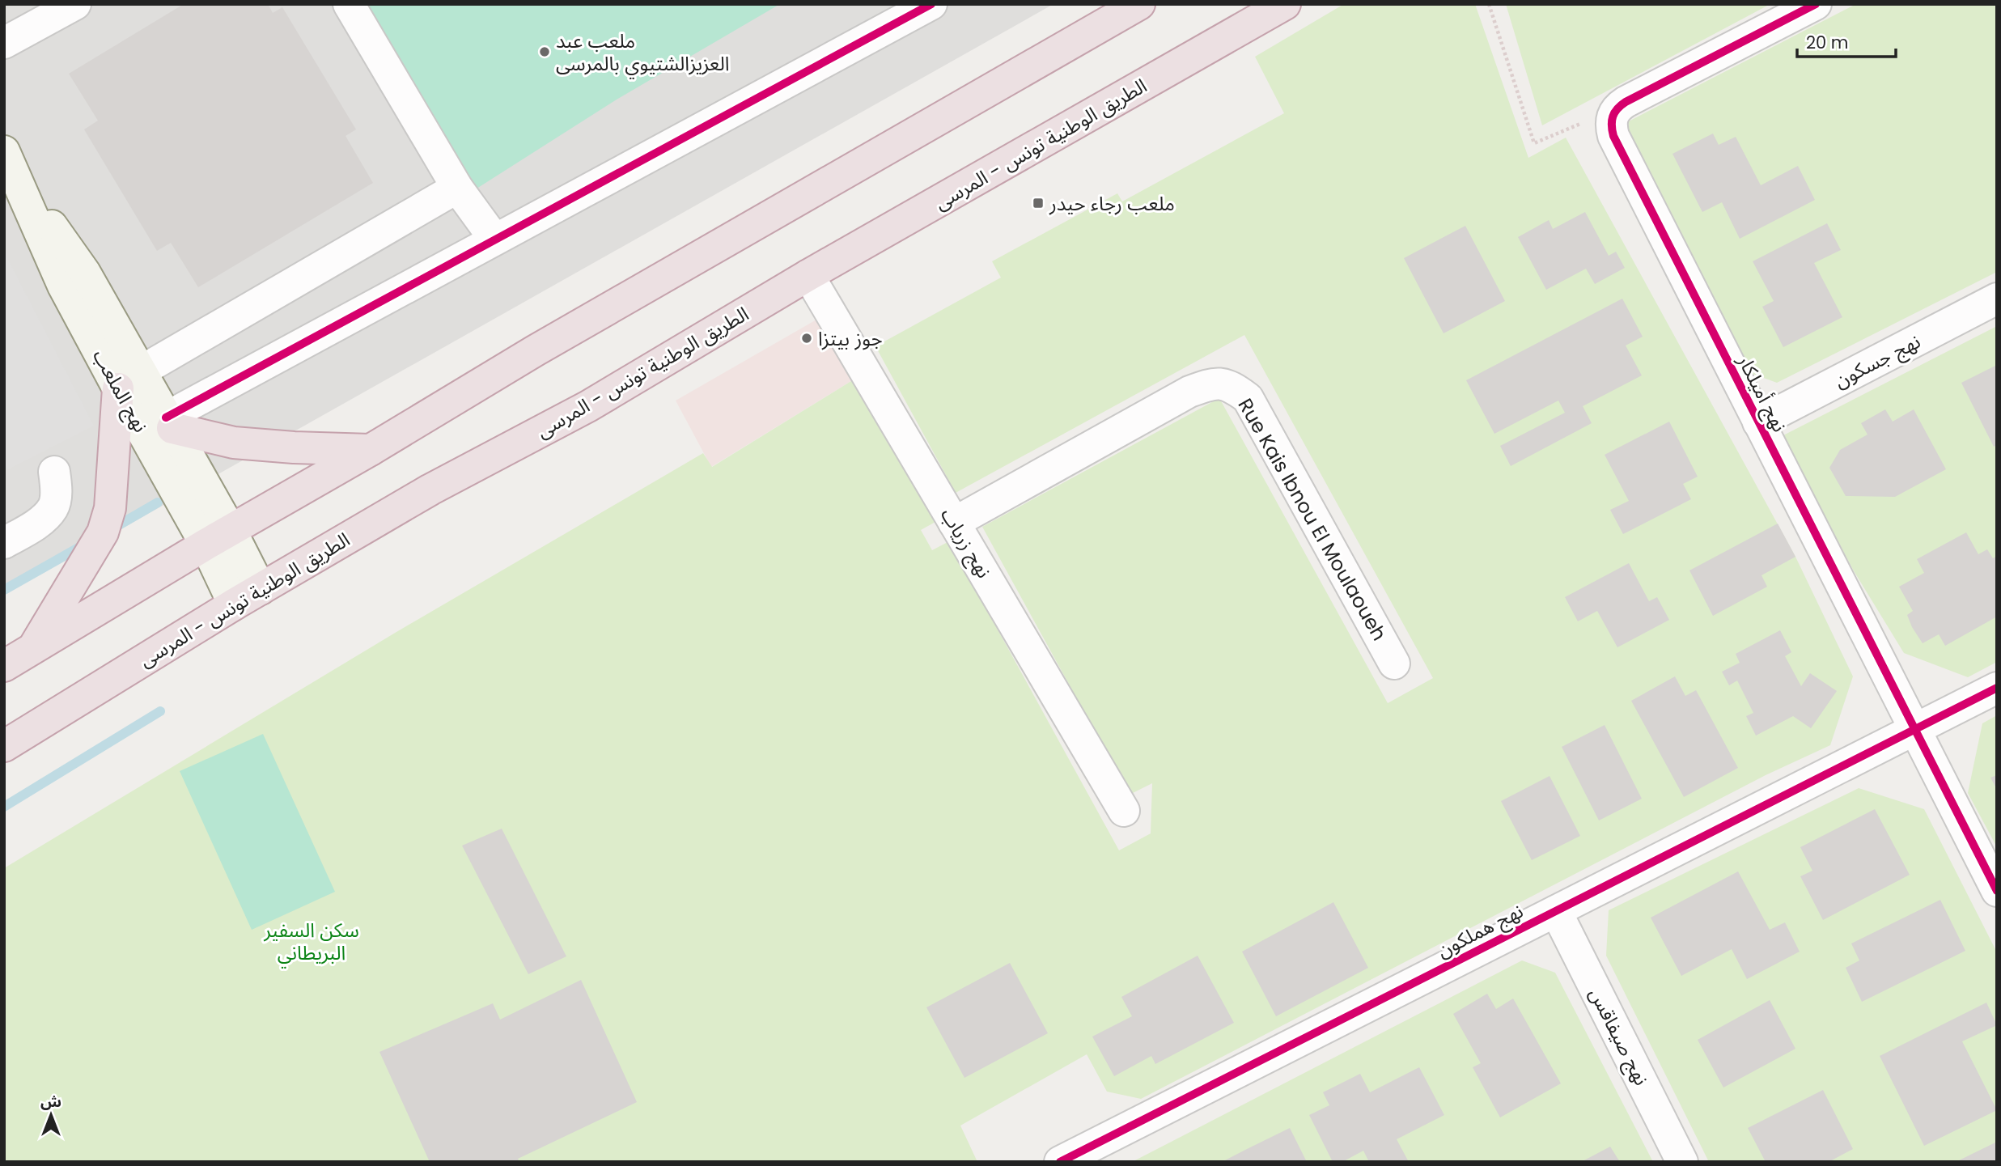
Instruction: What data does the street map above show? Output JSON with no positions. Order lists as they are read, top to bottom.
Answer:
{
  "streets": {
    "highway": ["الطريق الوطنية تونس - المرسى"],
    "street": [
      "نهج جسكون",
      "نهج الملعب",
      "نهج أميلكار",
      "Rue Kais Ibnou El Moulaoueh",
      "نهج زرياب",
      "نهج هملكون",
      "نهج صيفاقس"
    ]
  },
  "crossings": [
    ["الطريق الوطنية تونس - المرسى", "نهج الملعب"],
    ["الطريق الوطنية تونس - المرسى", "نهج زرياب"],
    ["نهج جسكون", "نهج أميلكار"],
    ["نهج أميلكار", "نهج هملكون"],
    ["Rue Kais Ibnou El Moulaoueh", "نهج زرياب"],
    ["نهج هملكون", "نهج صيفاقس"]
  ],
  "parks": ["سكن السفير البريطاني"],
  "places": {
    "other": ["ملعب عبد العزيزالشتيوي بالمرسى", "جوز بيتزا"],
    "transit": ["ملعب رجاء حيدر"]
  },
  "scale_bar": "20 m",
  "north": "top"
}
